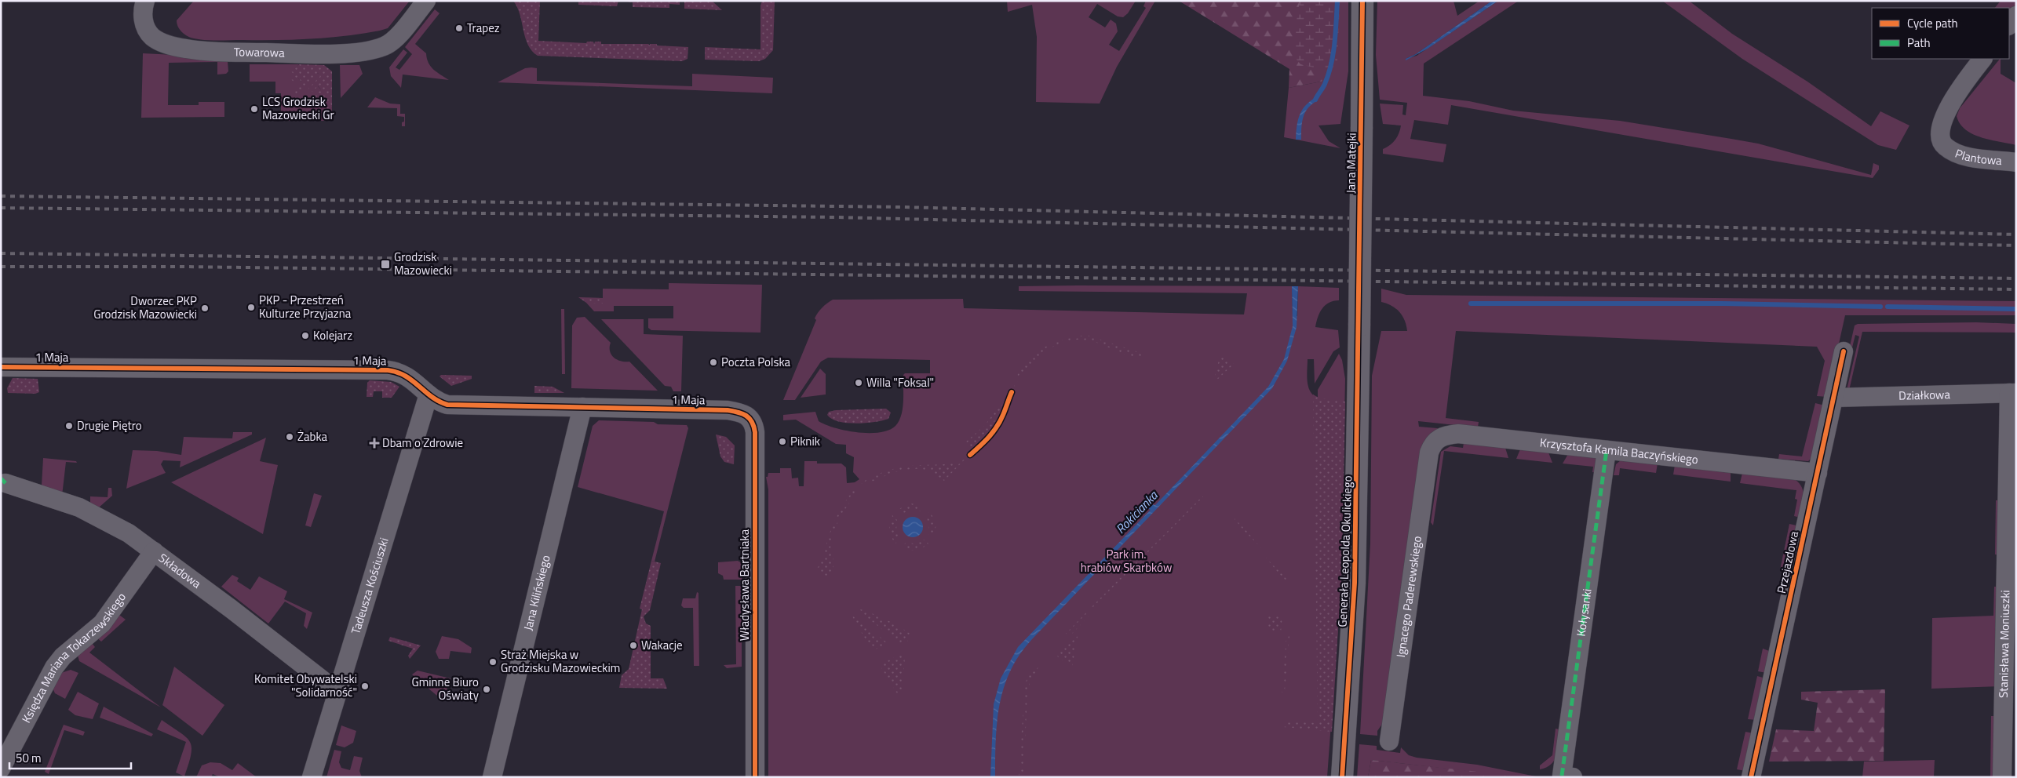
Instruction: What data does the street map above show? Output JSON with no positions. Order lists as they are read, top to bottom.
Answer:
{
  "streets": {
    "street": [
      "Towarowa",
      "Plantowa",
      "Jana Matejki",
      "1 Maja",
      "Działkowa",
      "Krzysztofa Kamila Baczyńskiego",
      "Generała Leopolda Okulickiego",
      "Przejazdowa",
      "Składowa",
      "Władysława Bartniaka",
      "Tadeusza Kościuszki",
      "Jana Kilińskiego",
      "Ignacego Paderewskiego",
      "Kołysanki",
      "Stanisława Moniuszki",
      "Księdza Mariana Tokarzewskiego"
    ]
  },
  "crossings": [
    ["Jana Matejki", "Generała Leopolda Okulickiego"],
    ["1 Maja", "Władysława Bartniaka"],
    ["1 Maja", "Tadeusza Kościuszki"],
    ["1 Maja", "Jana Kilińskiego"],
    ["Działkowa", "Przejazdowa"],
    ["Działkowa", "Stanisława Moniuszki"],
    ["Krzysztofa Kamila Baczyńskiego", "Przejazdowa"],
    ["Krzysztofa Kamila Baczyńskiego", "Ignacego Paderewskiego"],
    ["Krzysztofa Kamila Baczyńskiego", "Kołysanki"],
    ["Składowa", "Tadeusza Kościuszki"],
    ["Składowa", "Księdza Mariana Tokarzewskiego"]
  ],
  "water": ["Rokicianka"],
  "parks": ["Park im. hrabiów Skarbków"],
  "places": {
    "other": [
      "Trapez",
      "LCS Grodzisk Mazowiecki Gr",
      "PKP - Przestrzeń Kulturze Przyjazna",
      "Dworzec PKP Grodzisk Mazowiecki",
      "Kolejarz",
      "Poczta Polska",
      "Willa \"Foksal\"",
      "Drugie Piętro",
      "Żabka",
      "Piknik",
      "Wakacje",
      "Straż Miejska w Grodzisku Mazowieckim",
      "Komitet Obywatelski \"Solidarność\"",
      "Gminne Biuro Oświaty"
    ],
    "transit": ["Grodzisk Mazowiecki"],
    "health": ["Dbam o Zdrowie"]
  },
  "legend": ["Cycle path", "Path"],
  "scale_bar": "50 m"
}
